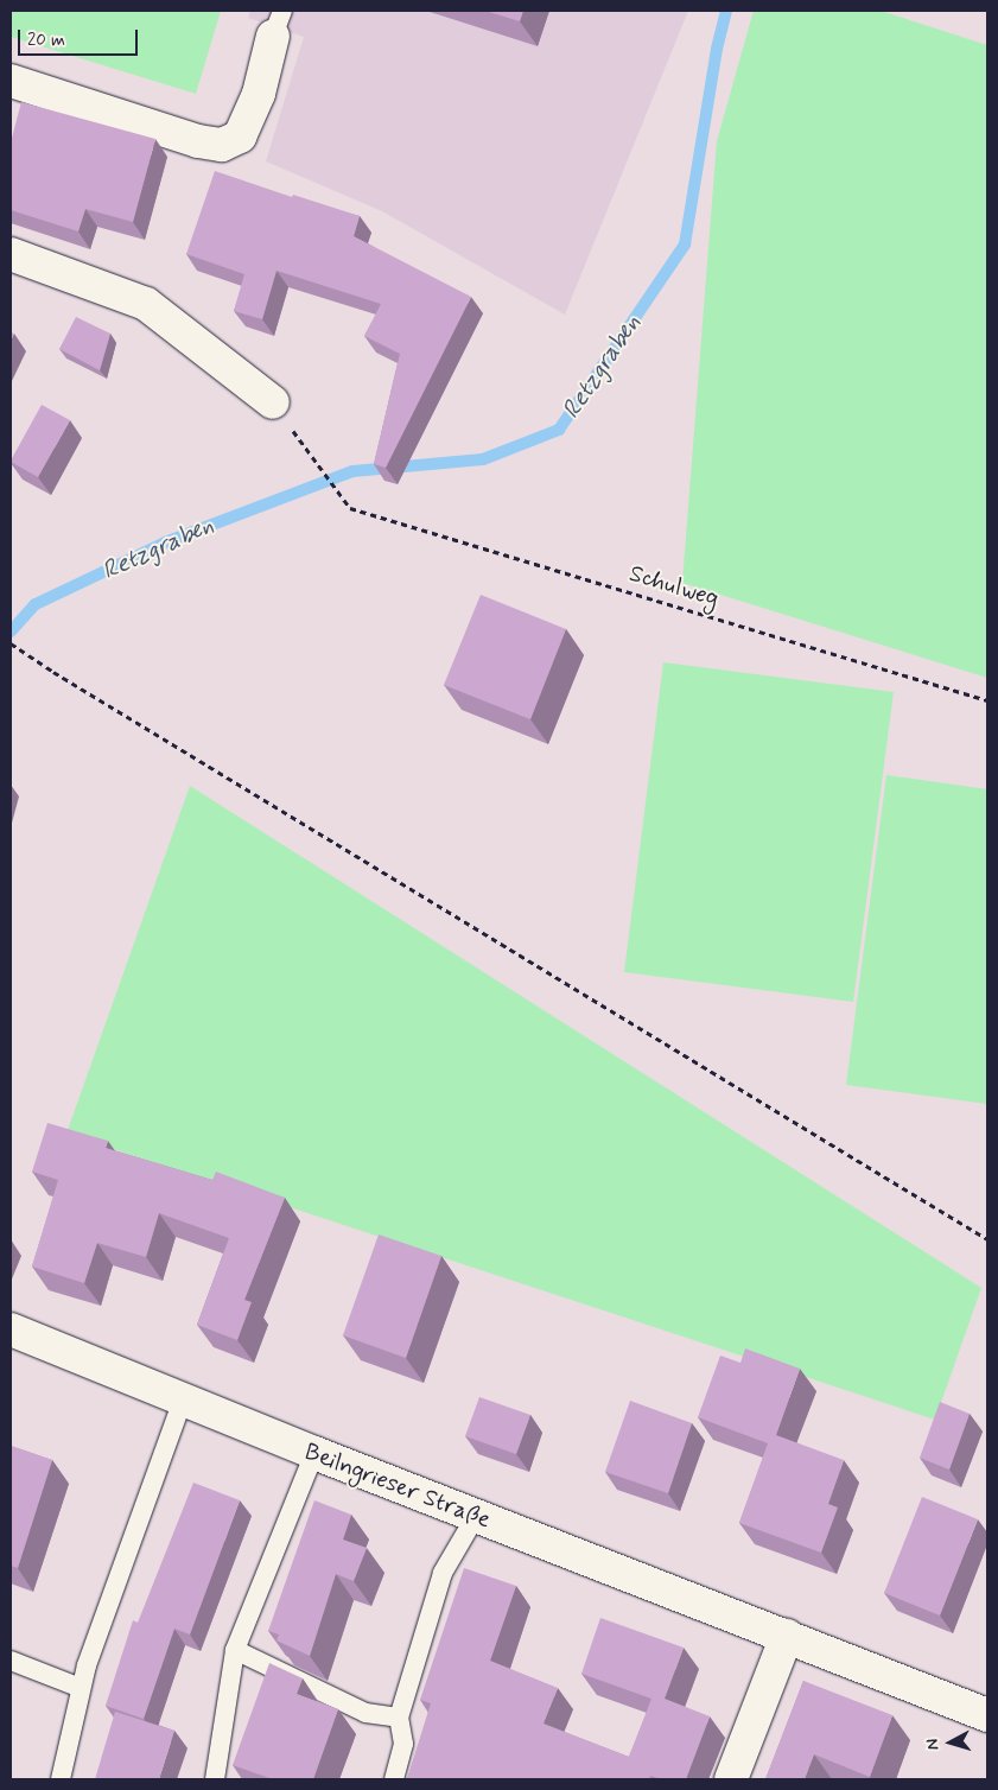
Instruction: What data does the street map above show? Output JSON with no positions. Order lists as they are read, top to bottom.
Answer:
{
  "streets": {
    "main road": ["Beilngrieser Straße"],
    "path": ["Schulweg"]
  },
  "water": ["Retzgraben"],
  "scale_bar": "20 m",
  "north": "left"
}
